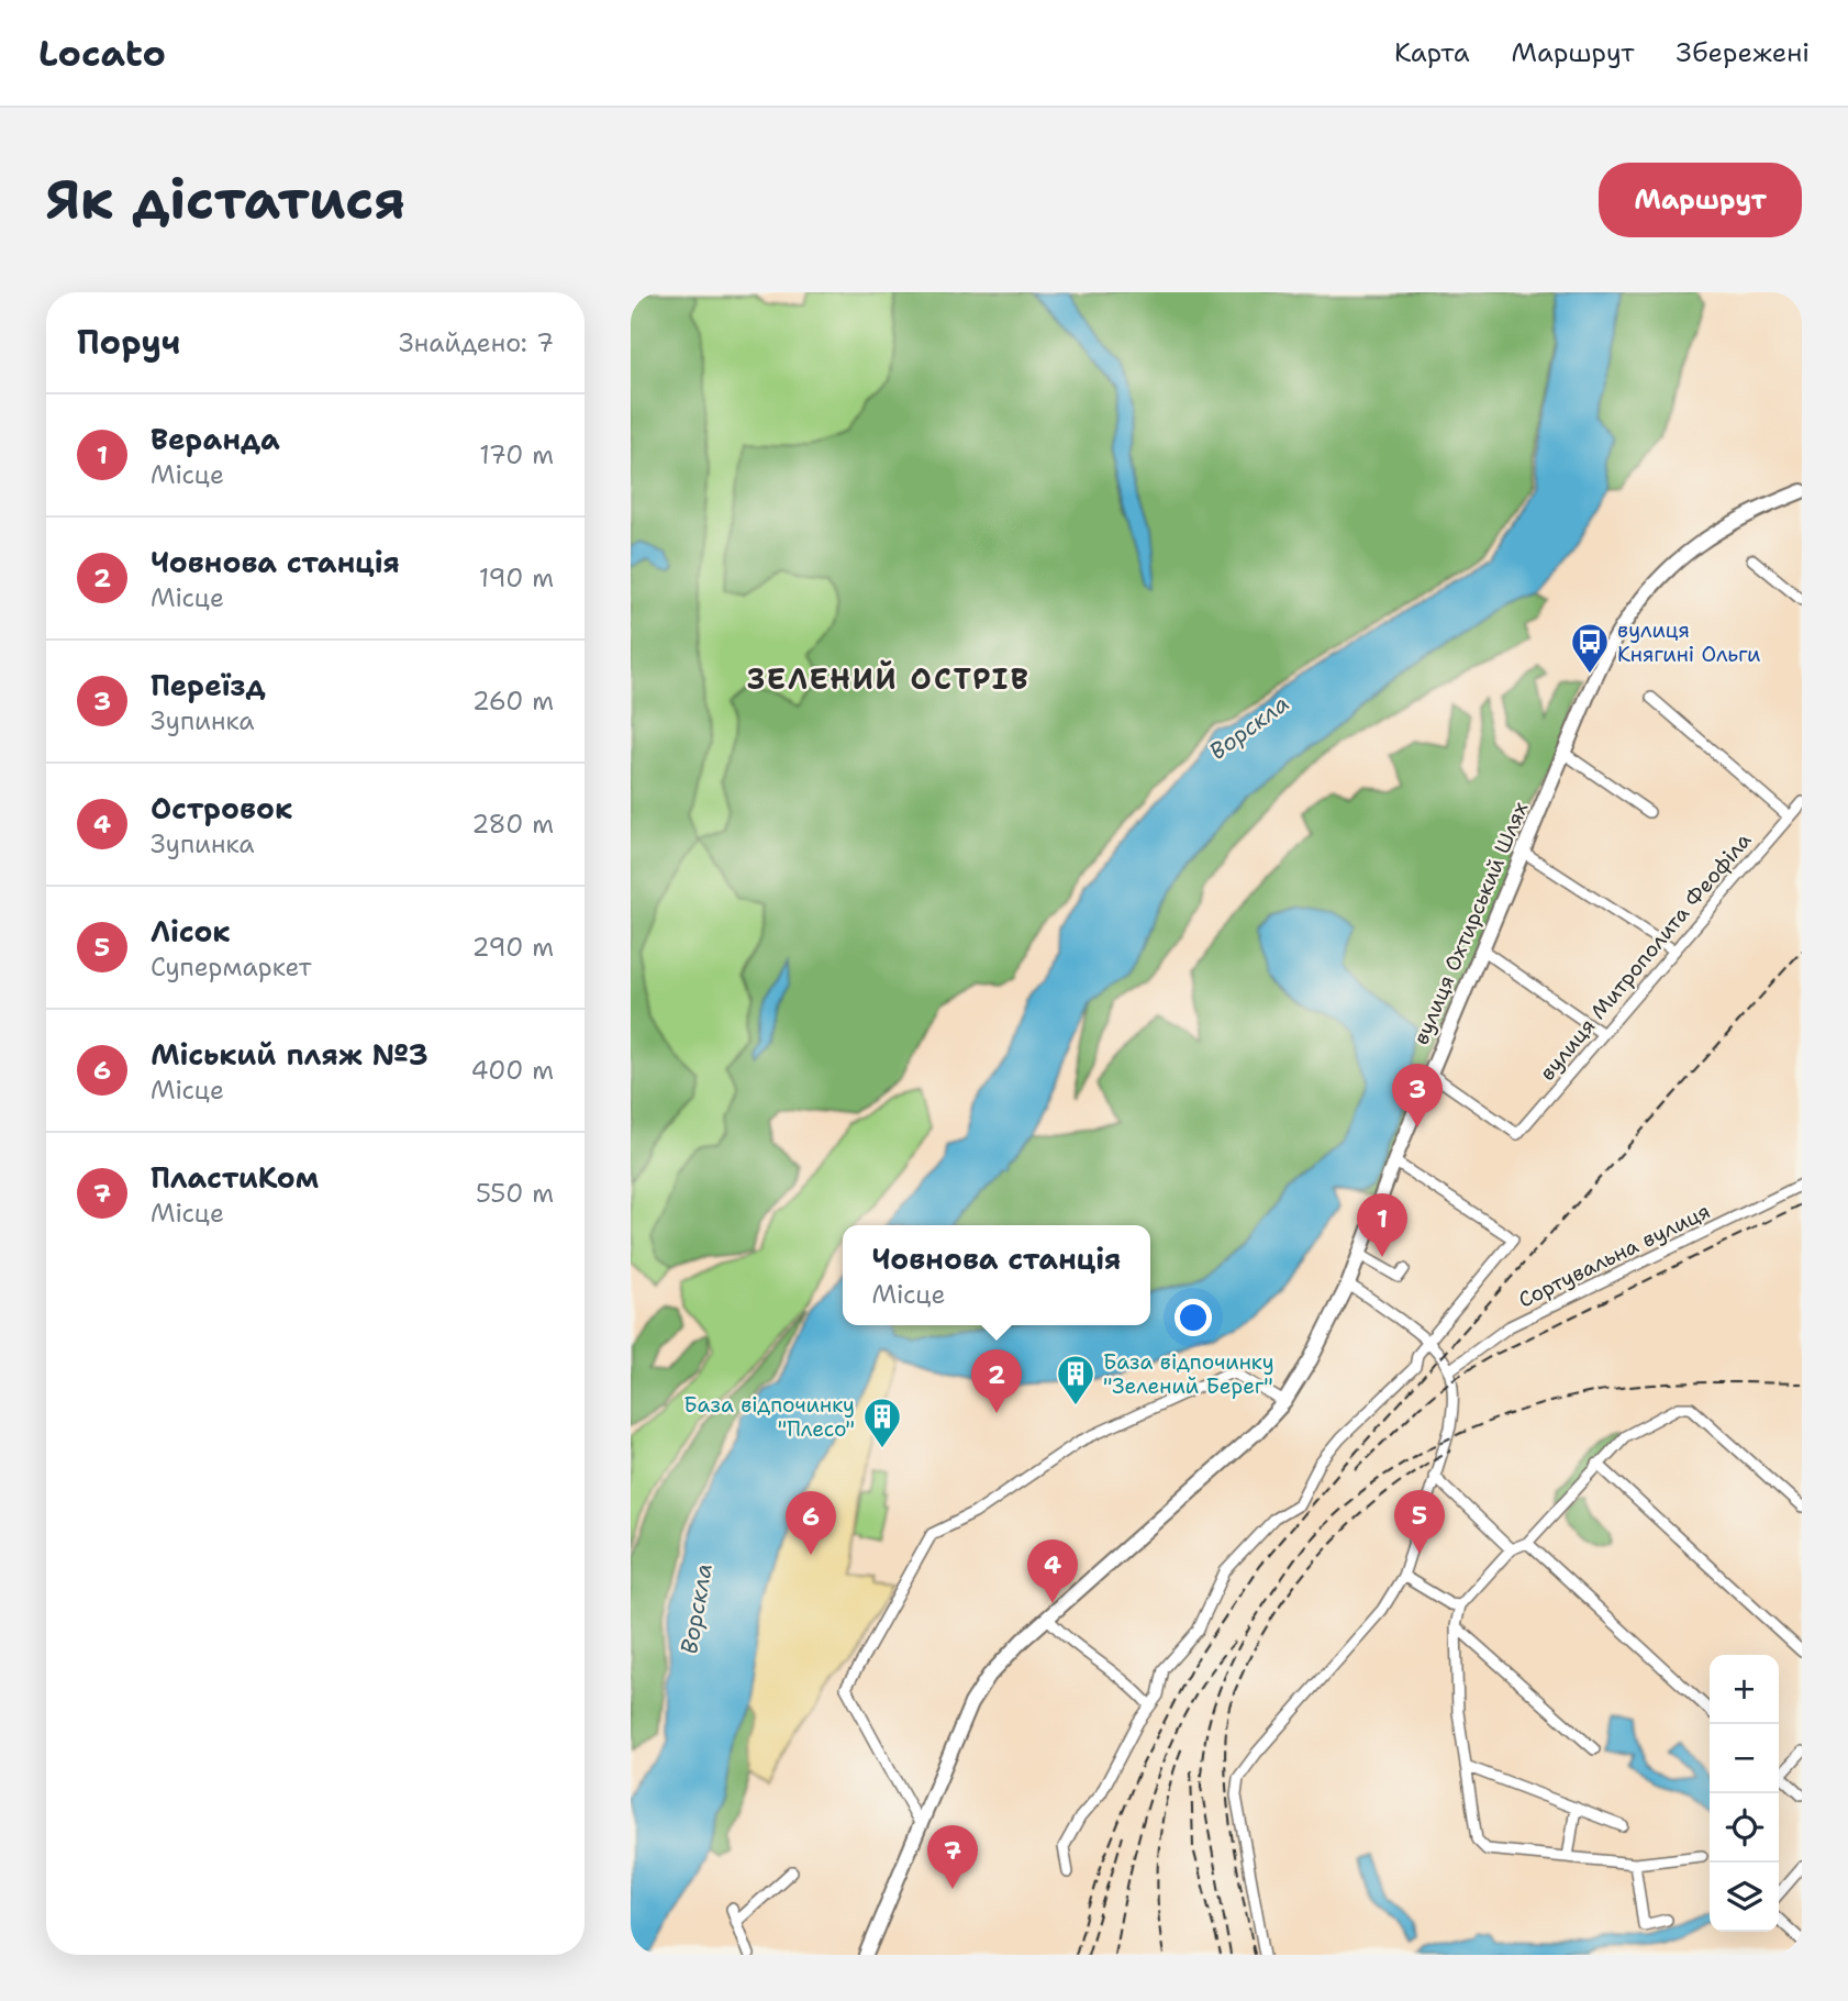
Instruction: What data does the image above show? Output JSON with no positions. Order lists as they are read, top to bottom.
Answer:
{
  "streets": {
    "main road": ["вулиця Охтирський Шлях"],
    "street": ["вулиця Митрополита Феофіла", "Сортувальна вулиця"]
  },
  "crossings": [
    ["вулиця Охтирський Шлях", "вулиця Митрополита Феофіла"]
  ],
  "districts": ["ЗЕЛЕНИЙ ОСТРІВ"],
  "water": ["Ворскла"],
  "places": {
    "bus stop": ["вулиця Княгині Ольги"],
    "building": ["База відпочинку \"Зелений Берег\"", "База відпочинку \"Плесо\""]
  },
  "page": {
    "header": "Locato",
    "nav": ["Карта", "Маршрут", "Збережені"],
    "buttons": "Маршрут",
    "title": "Як дістатися",
    "heading": ["Поруч", "Знайдено: 7"],
    "list": [
      {
        "mark": "1",
        "name": "Веранда",
        "note": "Місце",
        "value": "170 m"
      },
      {
        "mark": "2",
        "name": "Човнова станція",
        "note": "Місце",
        "value": "190 m"
      },
      {
        "mark": "3",
        "name": "Переїзд",
        "note": "Зупинка",
        "value": "260 m"
      },
      {
        "mark": "4",
        "name": "Островок",
        "note": "Зупинка",
        "value": "280 m"
      },
      {
        "mark": "5",
        "name": "Лісок",
        "note": "Супермаркет",
        "value": "290 m"
      },
      {
        "mark": "6",
        "name": "Міський пляж №3",
        "note": "Місце",
        "value": "400 m"
      },
      {
        "mark": "7",
        "name": "ПластиКом",
        "note": "Місце",
        "value": "550 m"
      }
    ],
    "pins": [
      "3",
      "1",
      "2",
      "5",
      "6",
      "4",
      "7"
    ],
    "popup": ["Човнова станція", "Місце"],
    "map_buttons": ["+", "−"]
  }
}
